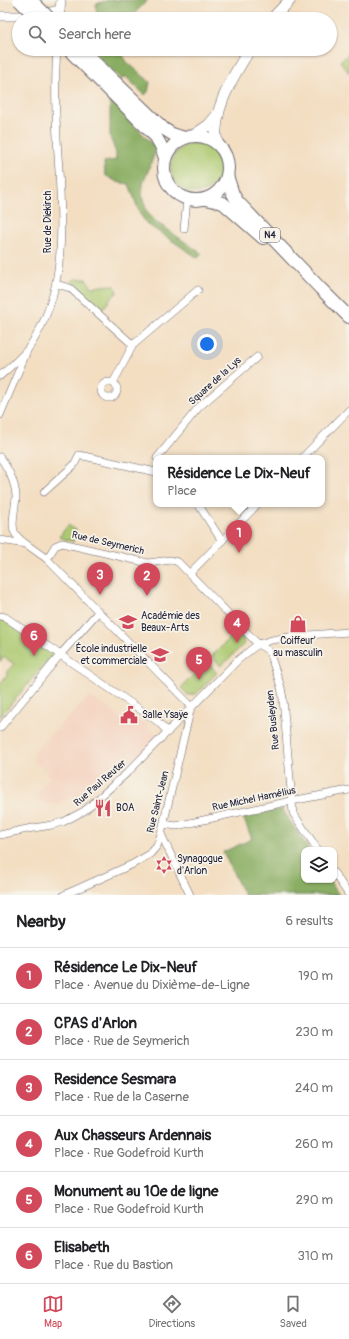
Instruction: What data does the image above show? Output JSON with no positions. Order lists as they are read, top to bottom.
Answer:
{
  "streets": {
    "main road": ["N4"],
    "street": [
      "Rue de Diekirch",
      "Square de la Lys",
      "Rue de Seymerich",
      "Rue Busleyden",
      "Rue Paul Reuter",
      "Rue Michel Hamélius",
      "Rue Saint-Jean"
    ]
  },
  "crossings": [
    ["Rue de Seymerich", "Rue Busleyden"],
    ["Rue de Seymerich", "Rue Paul Reuter"],
    ["Rue Busleyden", "Rue Paul Reuter"],
    ["Rue Busleyden", "Rue Michel Hamélius"],
    ["Rue Paul Reuter", "Rue Saint-Jean"],
    ["Rue Michel Hamélius", "Rue Saint-Jean"]
  ],
  "places": {
    "school or university": ["Académie des Beaux-Arts", "École industrielle et commerciale"],
    "shop": ["Coiffeur' au masculin"],
    "public building": ["Salle Ysaÿe"],
    "restaurant": ["BOA"],
    "synagogue": ["Synagogue d'Arlon"]
  },
  "page": {
    "search": "Search here",
    "popup": ["Résidence Le Dix-Neuf", "Place"],
    "pins": [
      "1",
      "3",
      "2",
      "4",
      "6",
      "5"
    ],
    "heading": ["Nearby", "6 results"],
    "list": [
      {
        "mark": "1",
        "name": "Résidence Le Dix-Neuf",
        "note": "Place · Avenue du Dixième-de-Ligne",
        "value": "190 m"
      },
      {
        "mark": "2",
        "name": "CPAS d'Arlon",
        "note": "Place · Rue de Seymerich",
        "value": "230 m"
      },
      {
        "mark": "3",
        "name": "Residence Sesmara",
        "note": "Place · Rue de la Caserne",
        "value": "240 m"
      },
      {
        "mark": "4",
        "name": "Aux Chasseurs Ardennais",
        "note": "Place · Rue Godefroid Kurth",
        "value": "260 m"
      },
      {
        "mark": "5",
        "name": "Monument au 10e de ligne",
        "note": "Place · Rue Godefroid Kurth",
        "value": "290 m"
      },
      {
        "mark": "6",
        "name": "Elisabeth",
        "note": "Place · Rue du Bastion",
        "value": "310 m"
      }
    ],
    "nav": ["Map", "Directions", "Saved"]
  }
}
